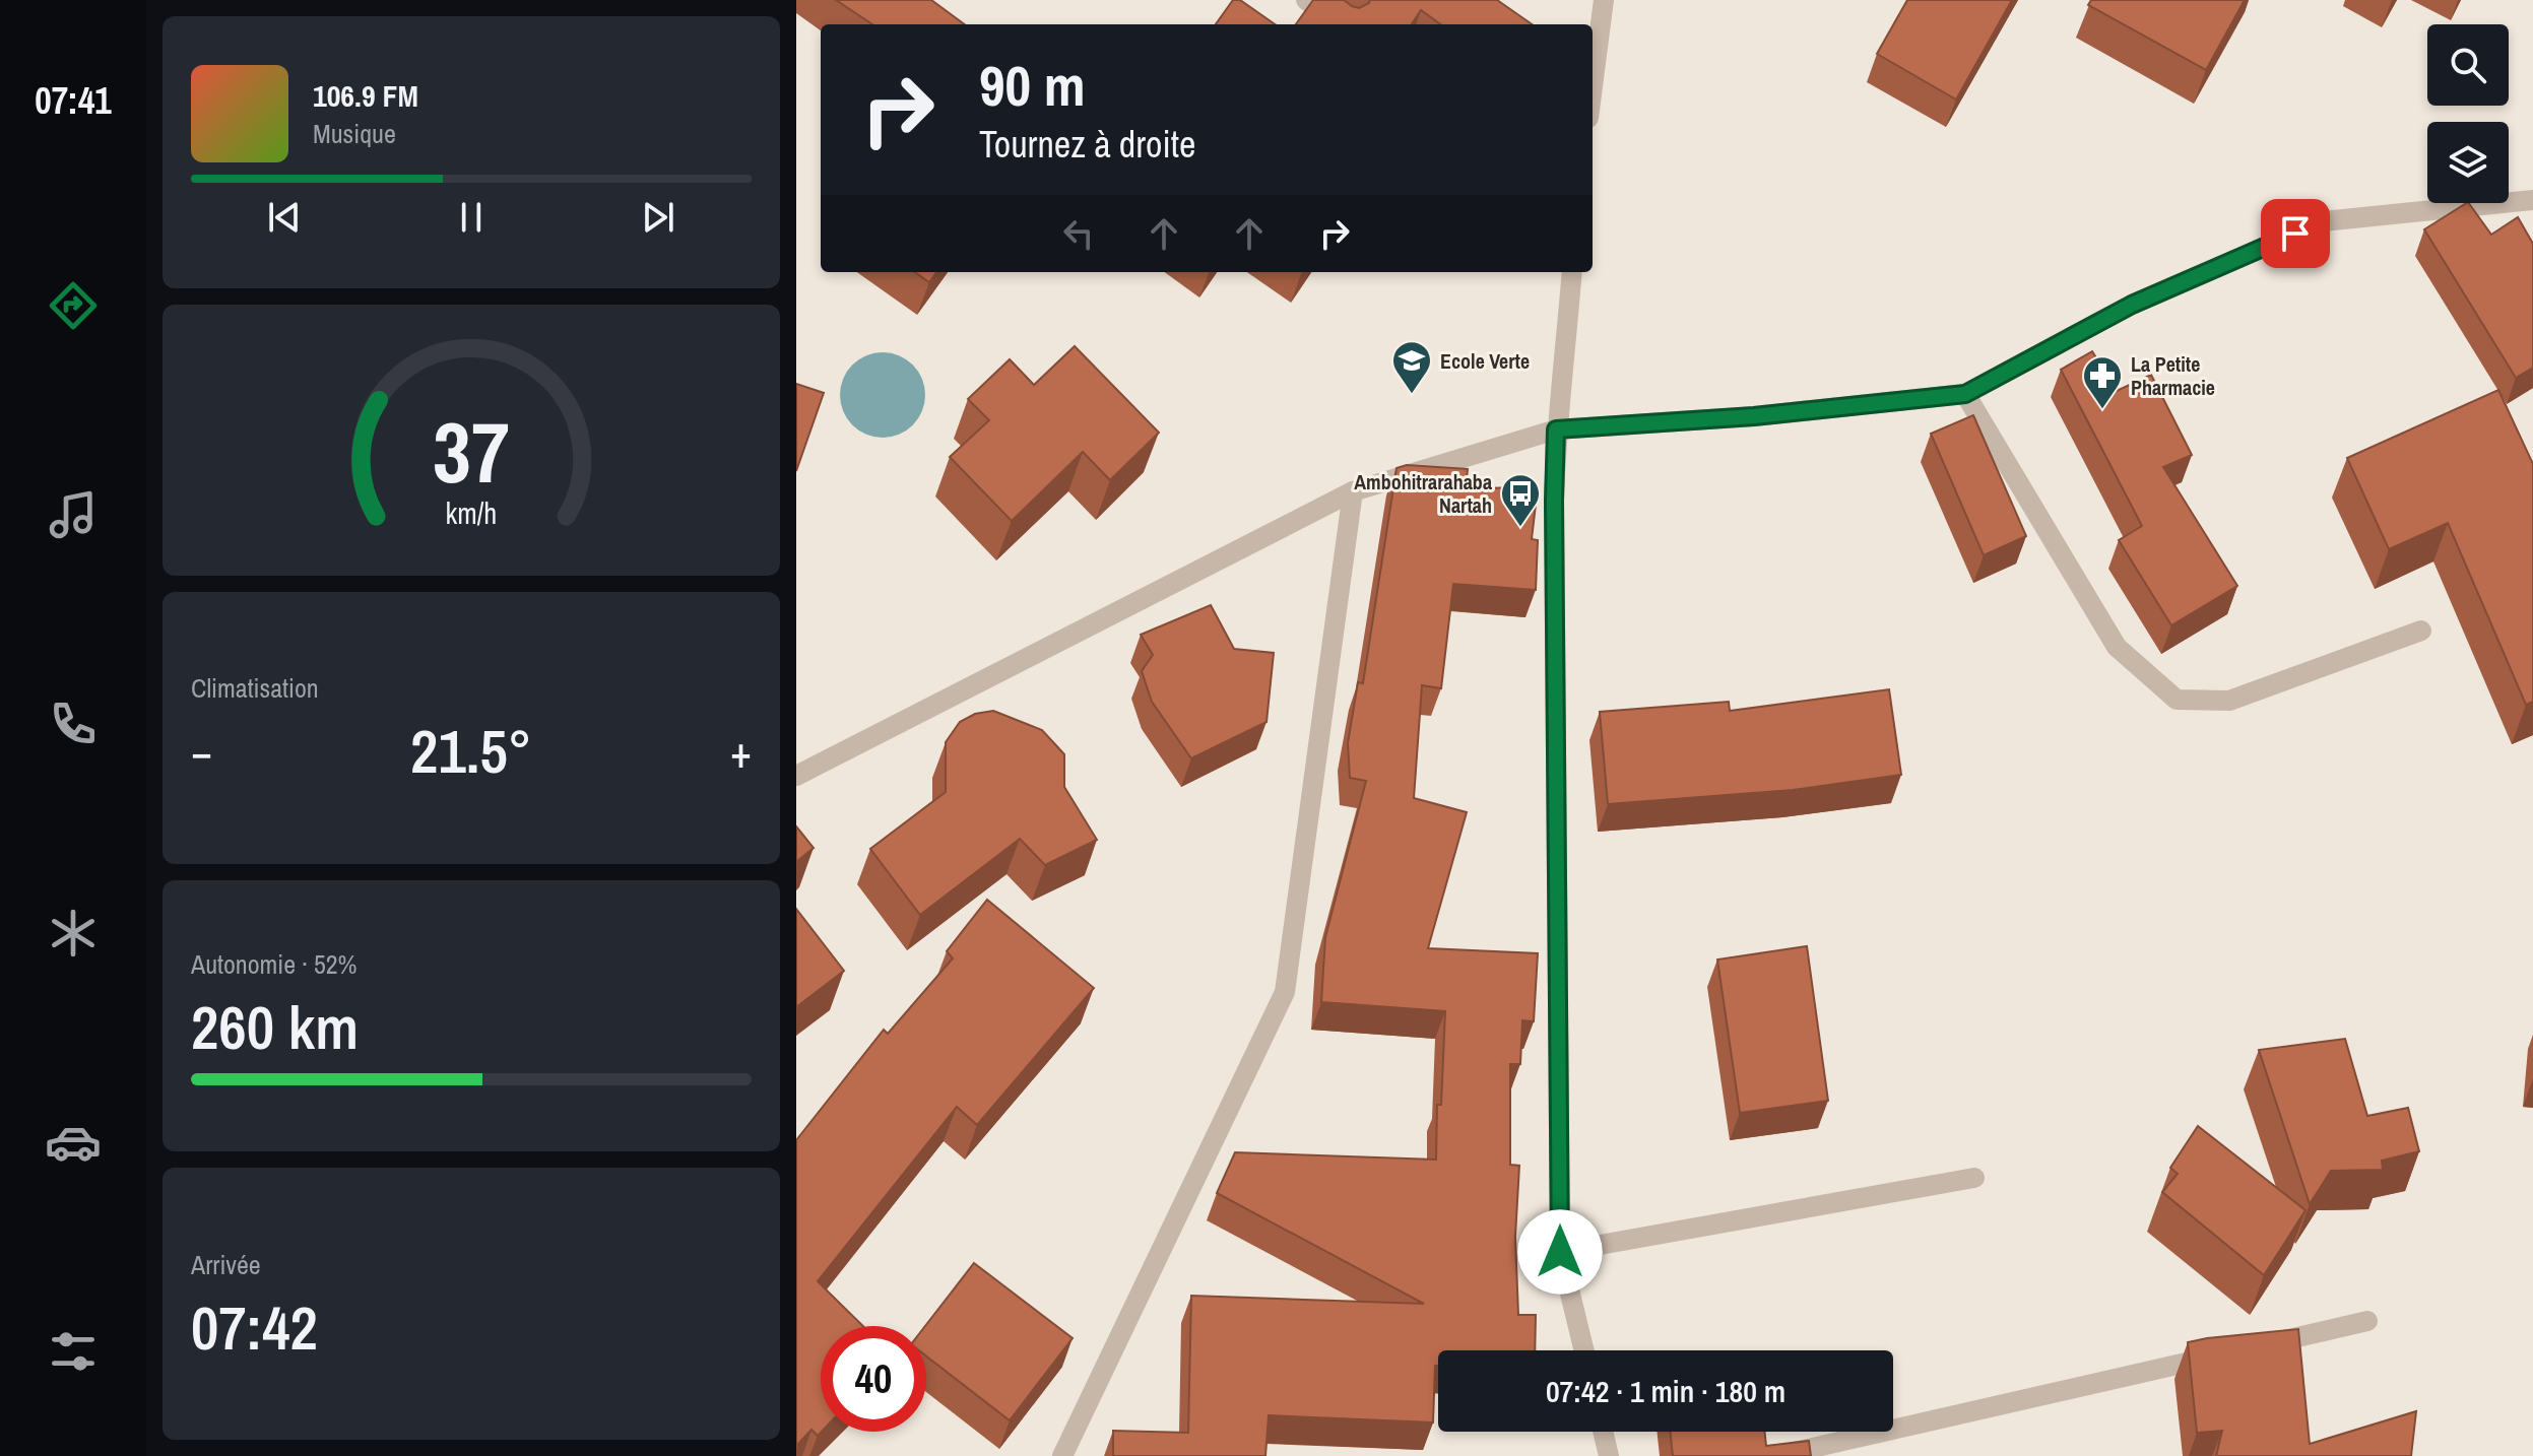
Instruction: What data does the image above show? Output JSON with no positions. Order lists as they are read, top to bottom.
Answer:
{
  "places": {
    "school or university": ["Ecole Verte"],
    "pharmacy": ["La Petite Pharmacie"],
    "bus stop": ["Ambohitrarahaba Nartah"]
  },
  "page": {
    "tabs": "07:41",
    "turn": ["90 m", "Tournez à droite"],
    "song": ["106.9 FM", "Musique"],
    "tile": [
      "Climatisation",
      ["Autonomie · 52%", "260 km"],
      ["Arrivée", "07:42"]
    ],
    "heat": ["−", "21.5°", "+"],
    "limit": "40",
    "trip": "07:42 · 1 min · 180 m",
    "gauge": ["37", "km/h"]
  }
}
